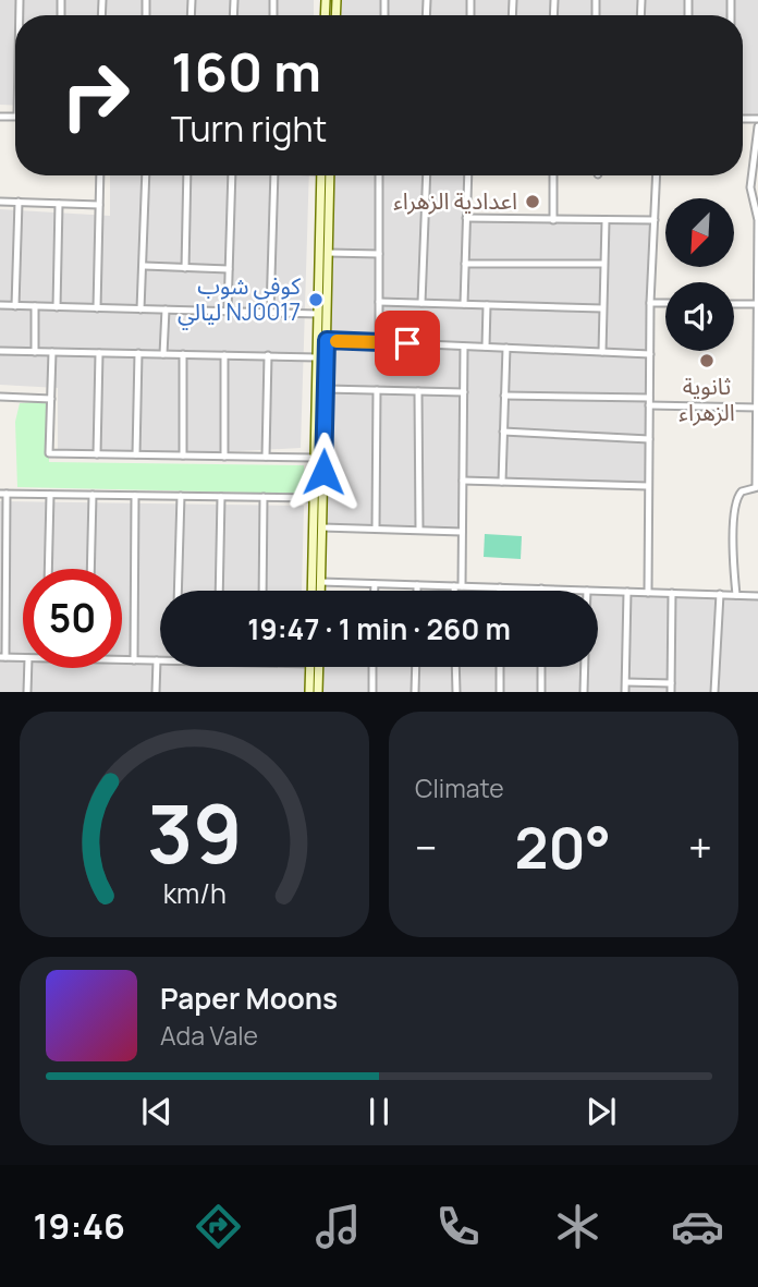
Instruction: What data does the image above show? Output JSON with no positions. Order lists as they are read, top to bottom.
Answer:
{
  "places": ["اعدادية الزهراء", "كوفي شوب ليالي NJ0017", "ثانوية الزهراء"],
  "north": "bottom left",
  "page": {
    "turn": ["160 m", "Turn right"],
    "limit": "50",
    "trip": "19:47 · 1 min · 260 m",
    "tile": "Climate",
    "heat": ["−", "20°", "+"],
    "song": ["Paper Moons", "Ada Vale"],
    "tabs": "19:46",
    "gauge": ["39", "km/h"]
  }
}
